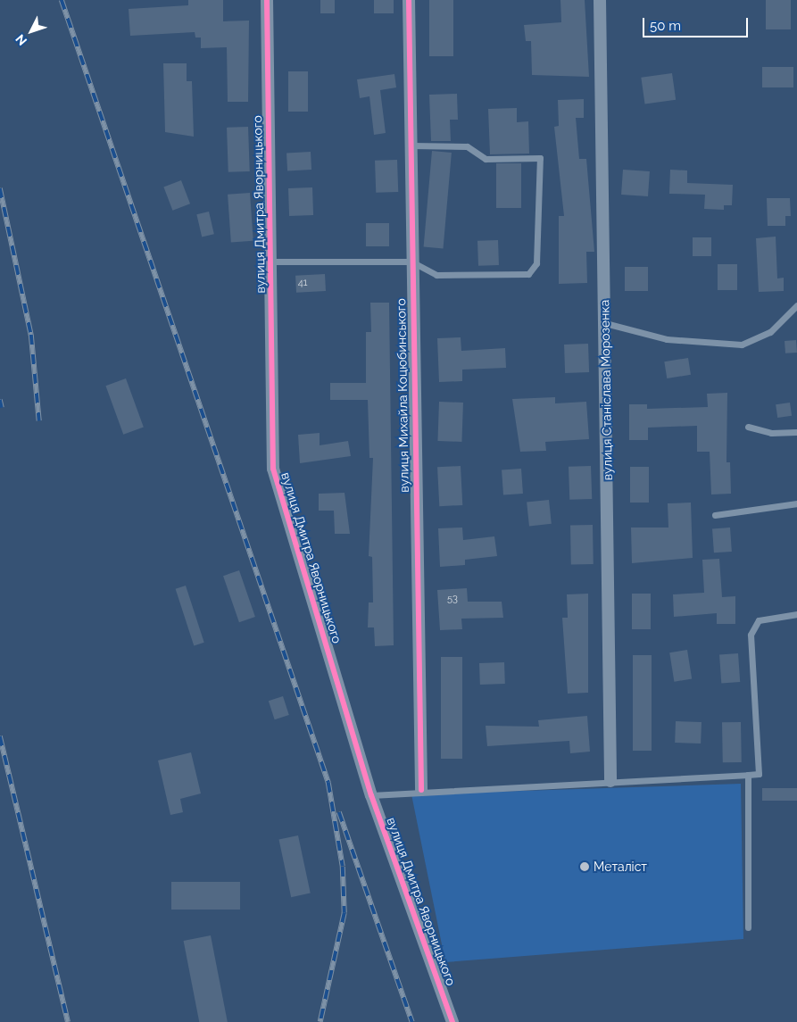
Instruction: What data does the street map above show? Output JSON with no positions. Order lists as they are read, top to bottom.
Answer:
{
  "streets": {
    "street": ["вулиця Дмитра Яворницького", "вулиця Станіслава Морозенка", "вулиця Михайла Коцюбинського"]
  },
  "places": ["Металіст"],
  "house_numbers": ["41", "53"],
  "scale_bar": "50 m",
  "north": "bottom left"
}
